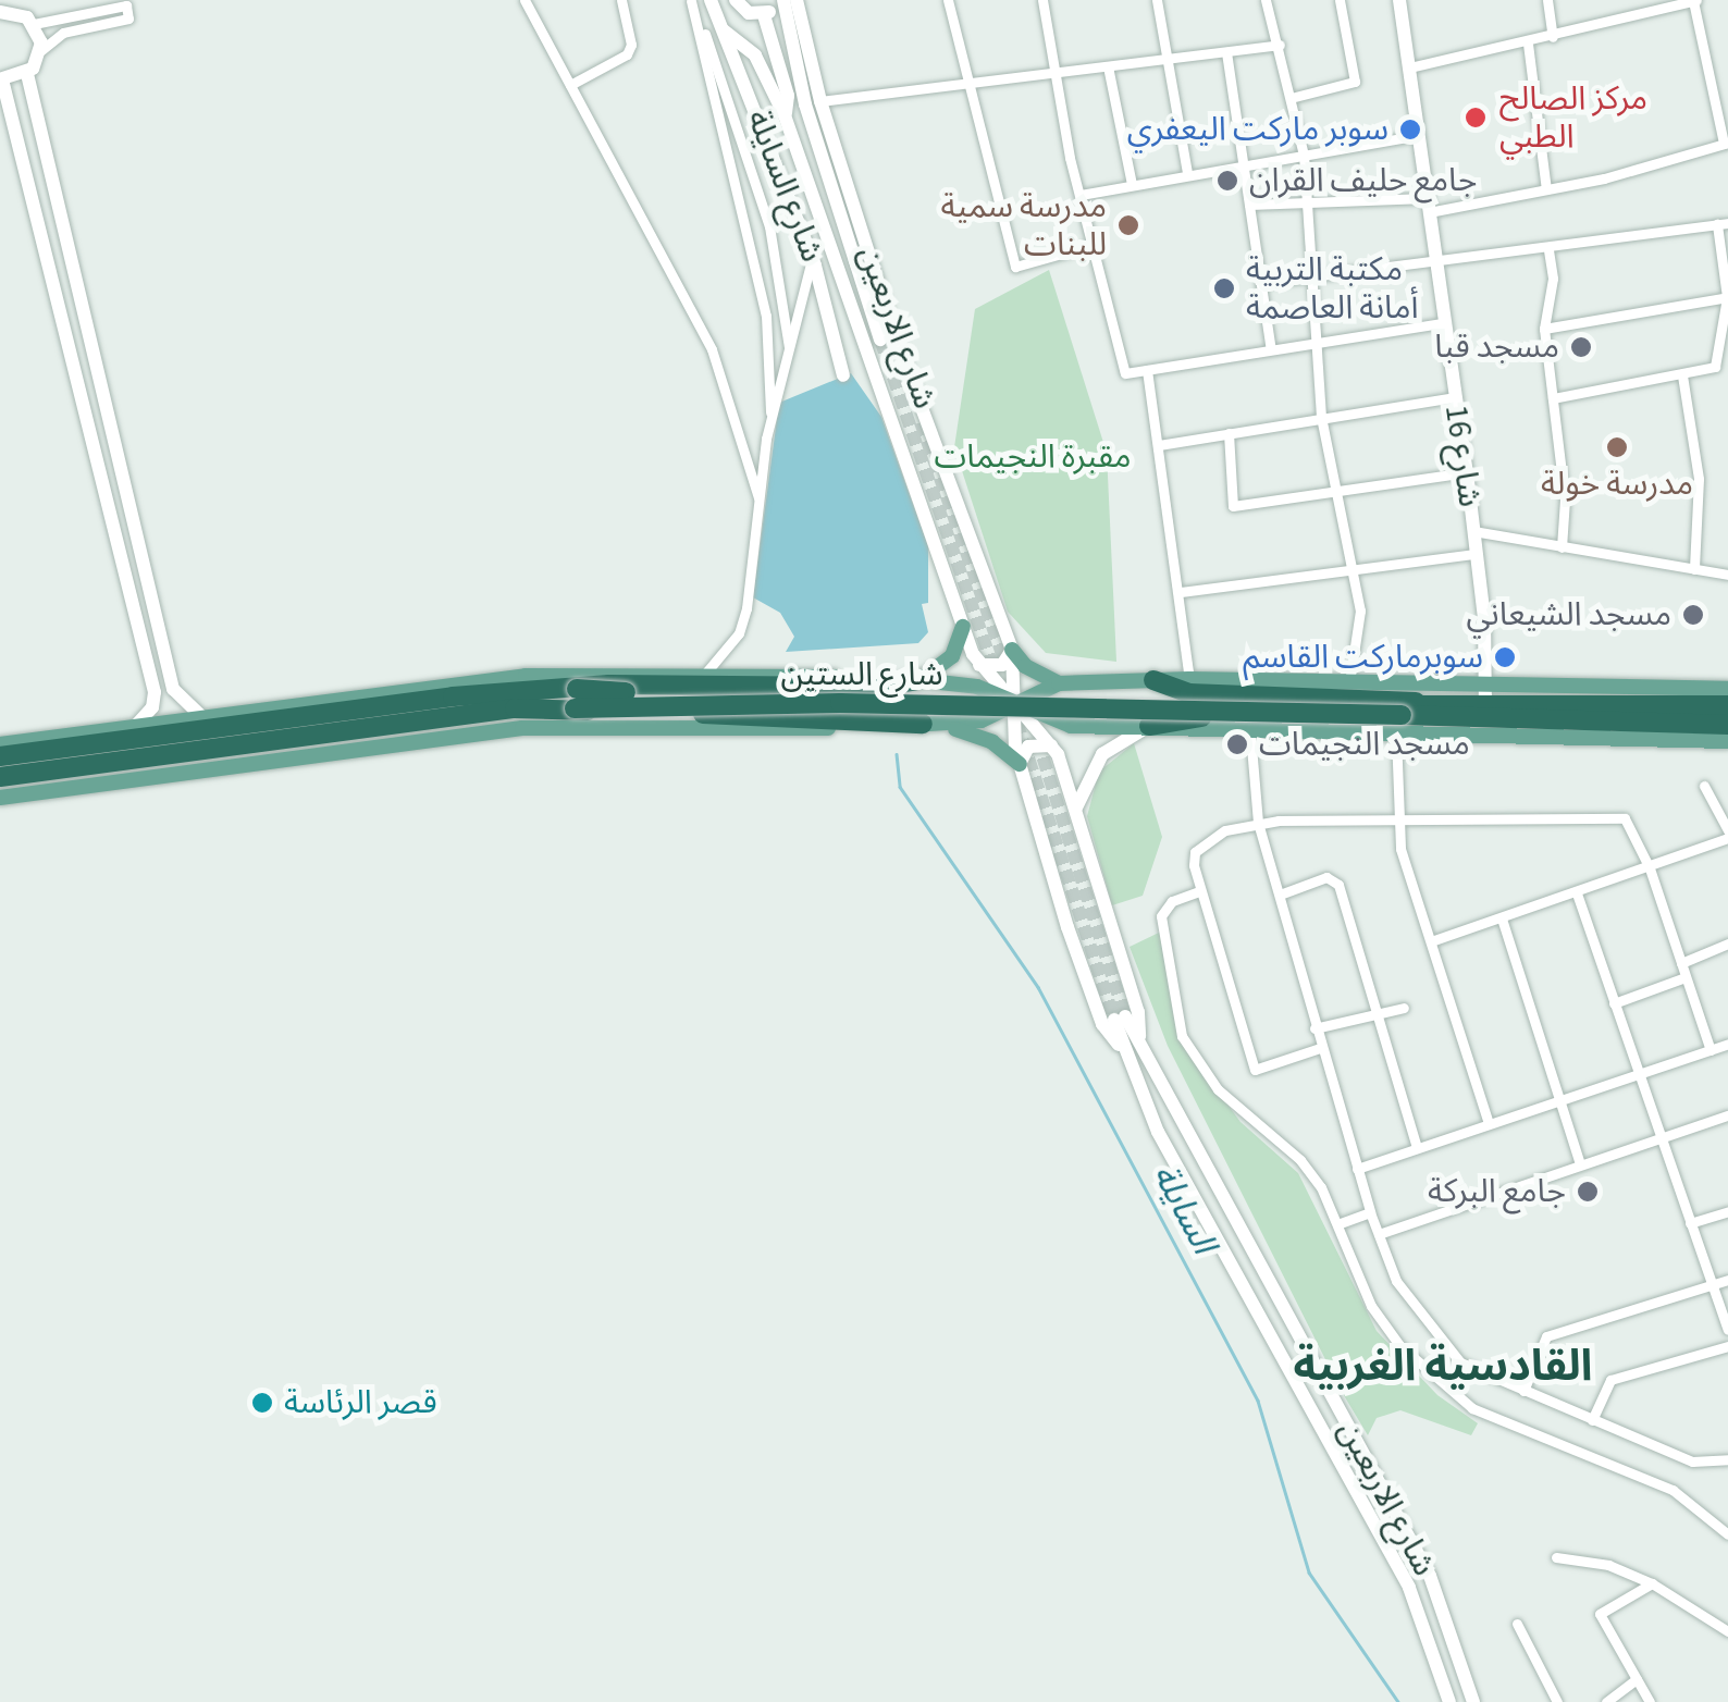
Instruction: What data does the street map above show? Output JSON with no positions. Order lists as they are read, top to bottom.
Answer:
{
  "streets": {
    "highway": ["شارع الستين"],
    "main road": ["شارع السايلة", "شارع الاربعين", "شارع 16"]
  },
  "crossings": [
    ["شارع الاربعين", "شارع الستين"],
    ["شارع 16", "شارع الستين"]
  ],
  "districts": ["القادسية الغربية"],
  "water": ["السايلة"],
  "parks": ["مقبرة النجيمات"],
  "places": [
    "مركز الصالح الطبي",
    "سوبر ماركت اليعفري",
    "جامع حليف القران",
    "مدرسة سمية للبنات",
    "مكتبة التربية أمانة العاصمة",
    "مسجد قبا",
    "مدرسة خولة",
    "مسجد الشيعاني",
    "سوبرمارکت القاسم",
    "مسجد النجيمات",
    "جامع البركة",
    "قصر الرئاسة"
  ]
}
